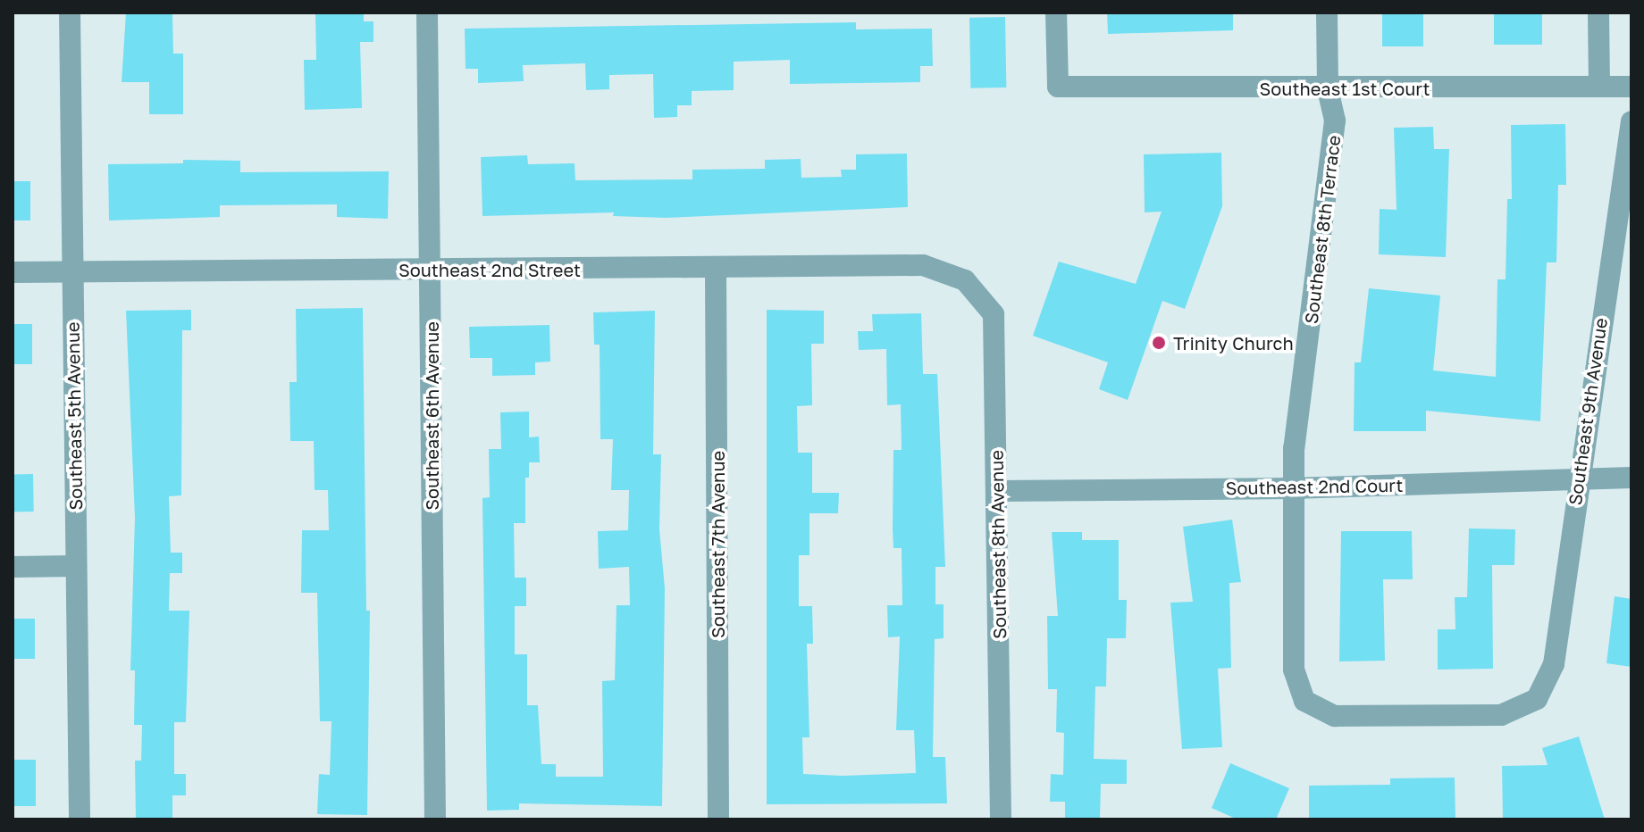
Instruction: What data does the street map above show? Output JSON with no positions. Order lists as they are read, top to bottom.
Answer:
{
  "streets": {
    "street": [
      "Southeast 1st Court",
      "Southeast 8th Terrace",
      "Southeast 2nd Street",
      "Southeast 9th Avenue",
      "Southeast 5th Avenue",
      "Southeast 6th Avenue",
      "Southeast 2nd Court",
      "Southeast 7th Avenue",
      "Southeast 8th Avenue"
    ]
  },
  "crossings": [
    ["Southeast 1st Court", "Southeast 8th Terrace"],
    ["Southeast 8th Terrace", "Southeast 9th Avenue"],
    ["Southeast 8th Terrace", "Southeast 2nd Court"],
    ["Southeast 2nd Street", "Southeast 5th Avenue"],
    ["Southeast 2nd Street", "Southeast 6th Avenue"],
    ["Southeast 2nd Street", "Southeast 7th Avenue"],
    ["Southeast 2nd Street", "Southeast 8th Avenue"],
    ["Southeast 9th Avenue", "Southeast 2nd Court"],
    ["Southeast 2nd Court", "Southeast 8th Avenue"]
  ],
  "places": ["Trinity Church"]
}
